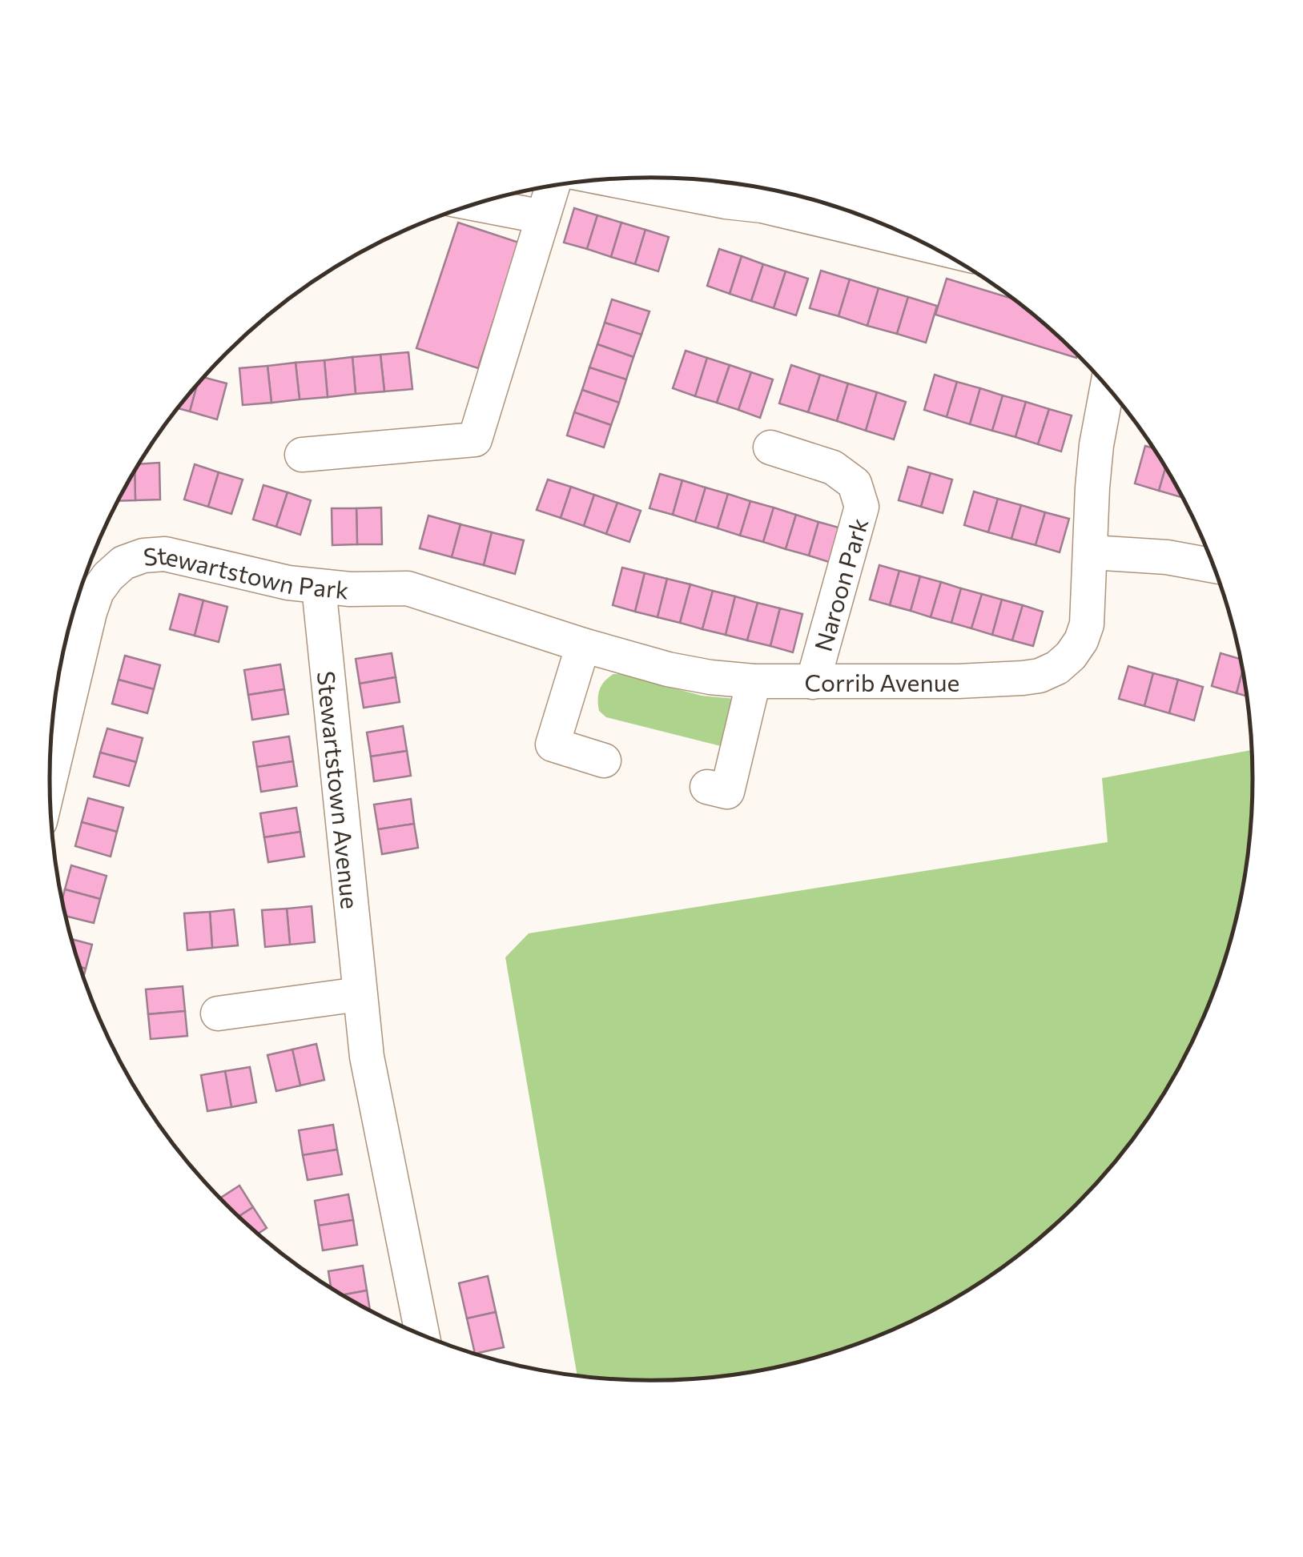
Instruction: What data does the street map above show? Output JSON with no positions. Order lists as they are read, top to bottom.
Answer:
{
  "streets": {
    "street": [
      "Stewartstown Park",
      "Naroon Park",
      "Corrib Avenue",
      "Stewartstown Avenue"
    ]
  },
  "crossings": [
    ["Stewartstown Park", "Corrib Avenue"],
    ["Stewartstown Park", "Stewartstown Avenue"],
    ["Naroon Park", "Corrib Avenue"]
  ]
}
